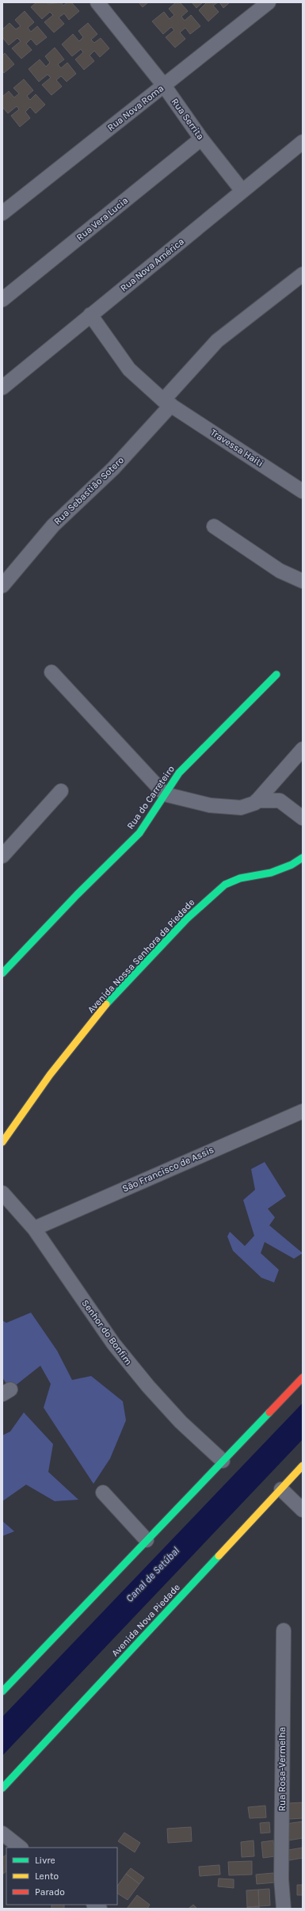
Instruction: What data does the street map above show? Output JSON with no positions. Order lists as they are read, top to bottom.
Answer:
{
  "streets": {
    "street": [
      "Rua Nova Roma",
      "Rua Serrita",
      "Rua Vera Lucia",
      "Rua Nova América",
      "Travessa Haiti",
      "Rua Sebastião Sotero",
      "Rua do Carreteiro",
      "Avenida Nossa Senhora da Piedade",
      "São Francisco de Assis",
      "Senhor do Bonfim",
      "Avenida Nova Piedade",
      "Rua Rosa-Vermelha"
    ]
  },
  "crossings": [
    ["Rua Nova Roma", "Rua Serrita"],
    ["Rua Serrita", "Rua Vera Lucia"],
    ["Rua Serrita", "Rua Nova América"],
    ["Travessa Haiti", "Rua Sebastião Sotero"],
    ["São Francisco de Assis", "Senhor do Bonfim"]
  ],
  "water": ["Canal de Setúbal"],
  "legend": ["Livre", "Lento", "Parado"]
}
